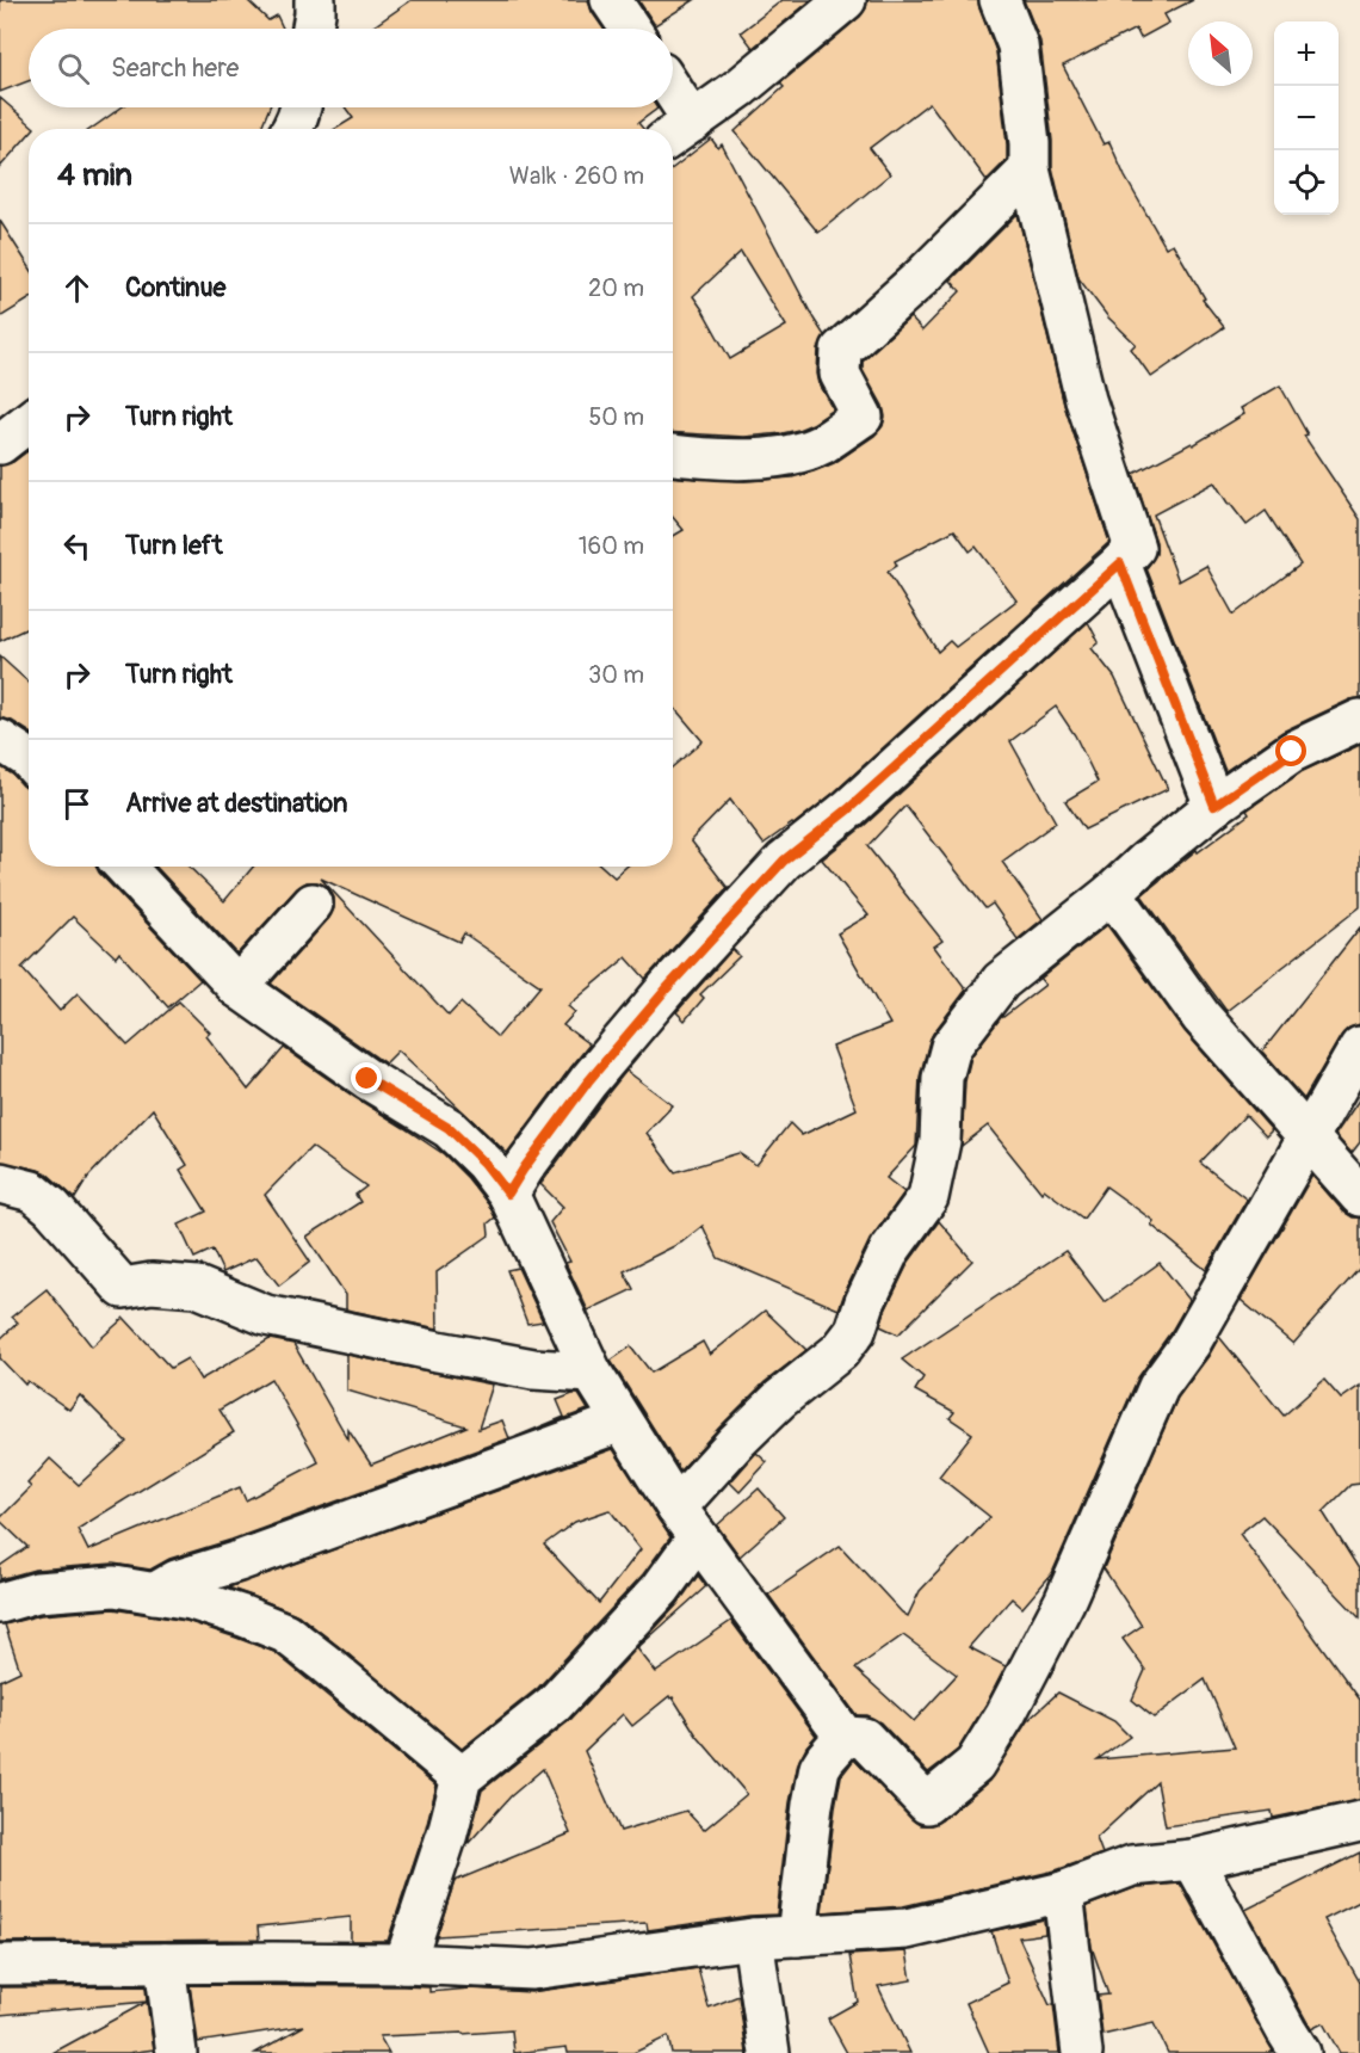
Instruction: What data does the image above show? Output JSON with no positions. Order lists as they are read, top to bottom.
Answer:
{
  "north": "top left",
  "page": {
    "map_buttons": ["+", "−"],
    "search": "Search here",
    "heading": ["4 min", "Walk · 260 m"],
    "list": [
      ["Continue", "20 m"],
      ["Turn right", "50 m"],
      ["Turn left", "160 m"],
      ["Turn right", "30 m"],
      "Arrive at destination"
    ]
  }
}
